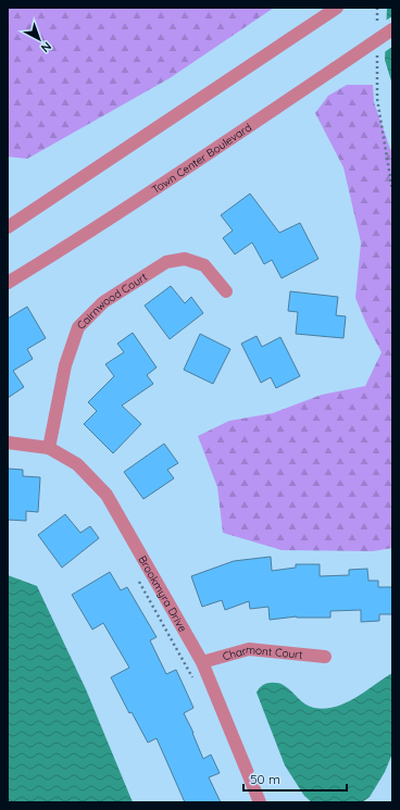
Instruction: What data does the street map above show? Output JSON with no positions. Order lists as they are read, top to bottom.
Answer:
{
  "streets": {
    "street": [
      "Town Center Boulevard",
      "Cairnwood Court",
      "Brookmyra Drive",
      "Charmont Court"
    ]
  },
  "crossings": [
    ["Cairnwood Court", "Brookmyra Drive"],
    ["Brookmyra Drive", "Charmont Court"]
  ],
  "scale_bar": "50 m",
  "north": "bottom right"
}
